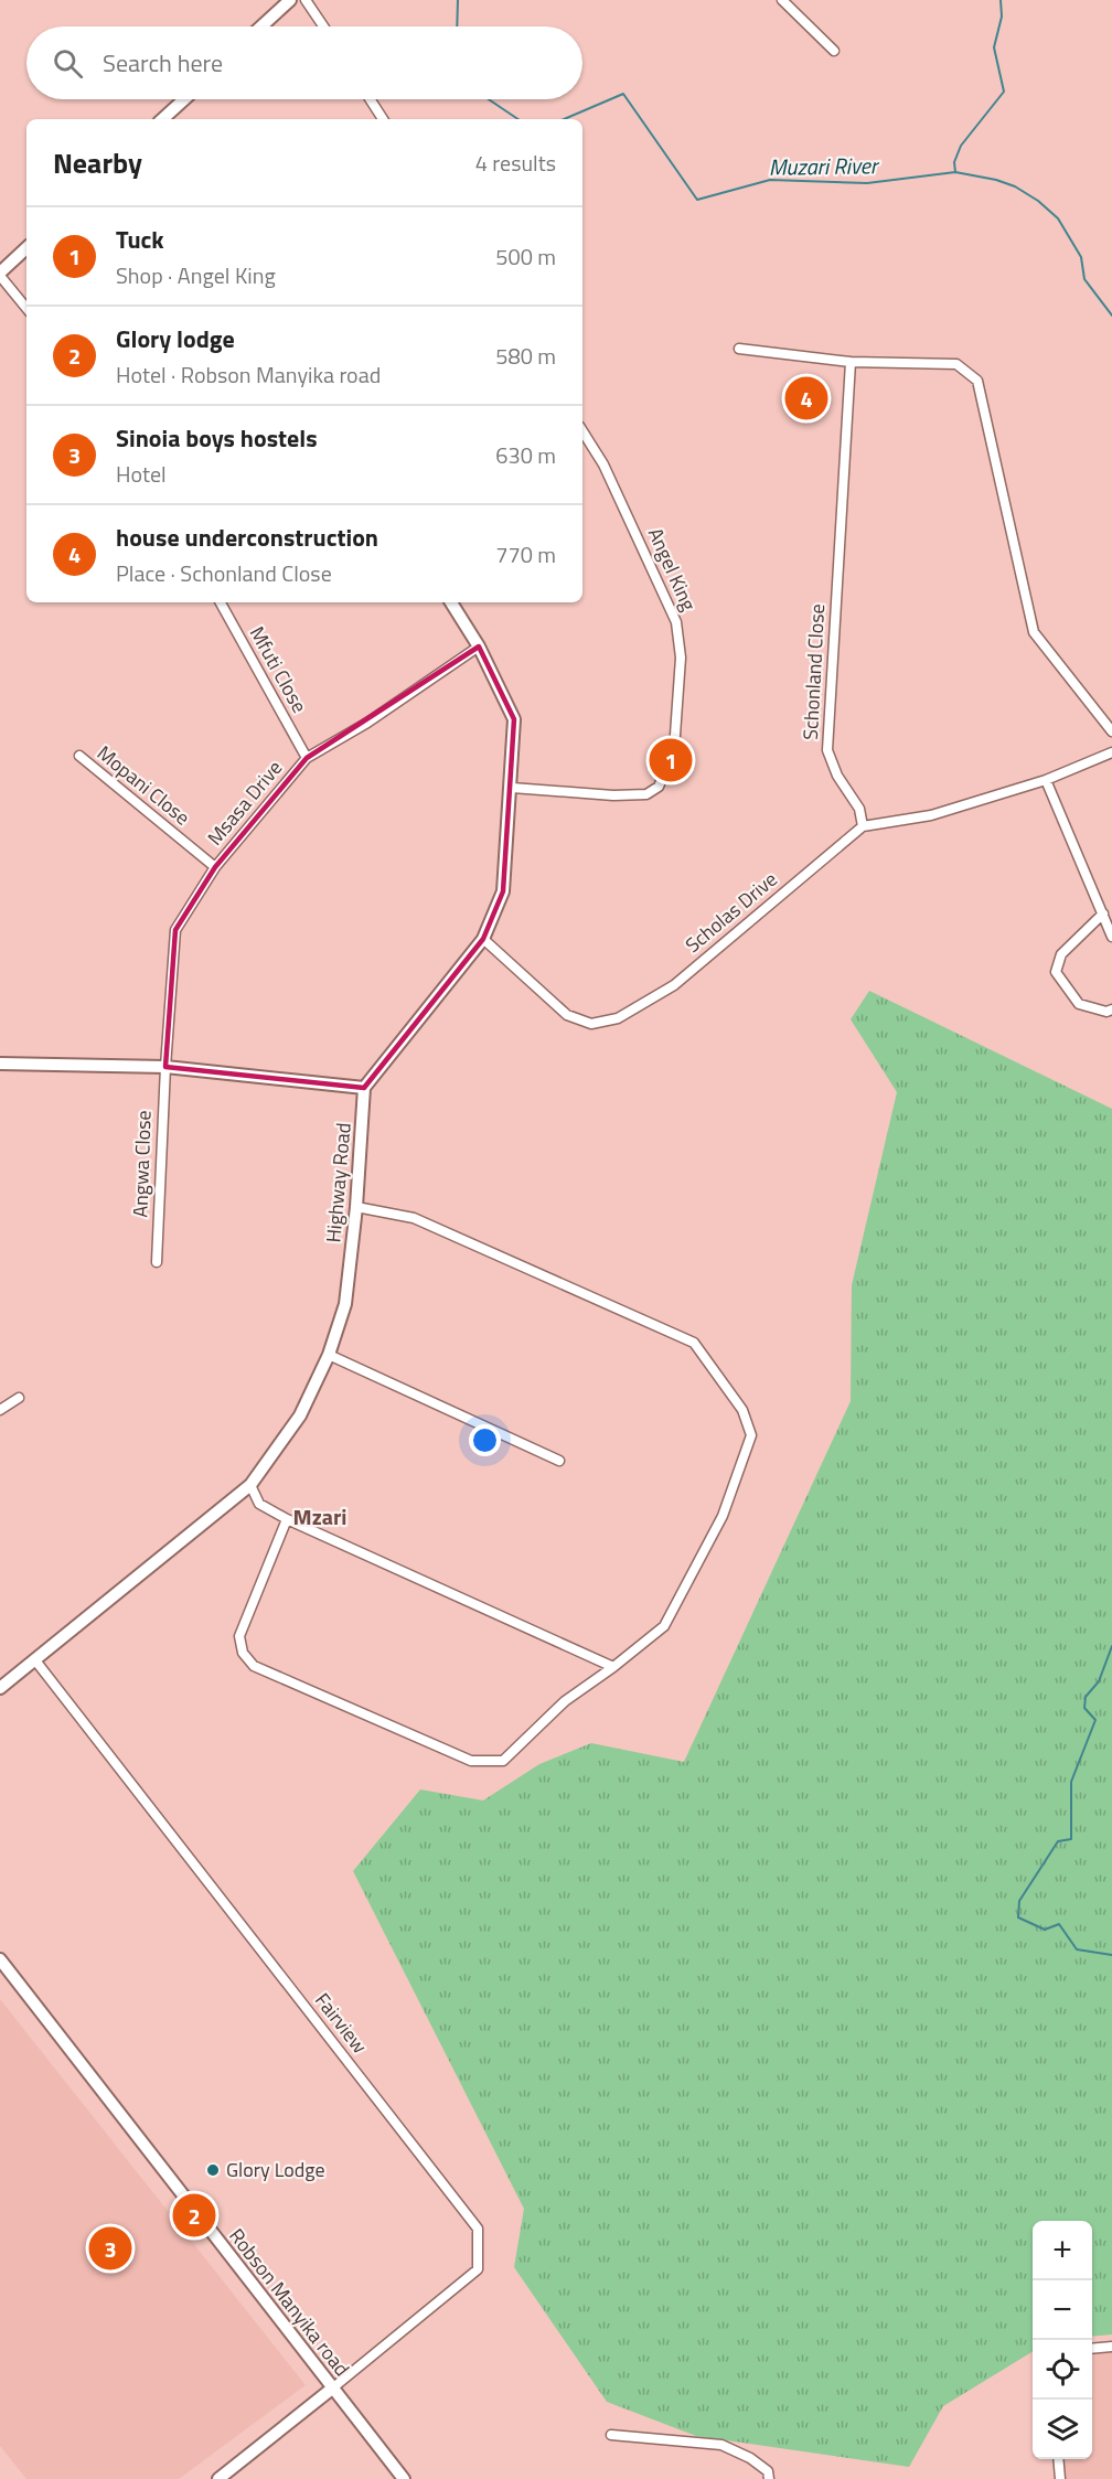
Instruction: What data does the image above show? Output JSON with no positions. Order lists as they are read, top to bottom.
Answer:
{
  "streets": {
    "street": [
      "Angel King",
      "Mfuti Close",
      "Schonland Close",
      "Mopani Close",
      "Msasa Drive",
      "Scholas Drive",
      "Angwa Close",
      "Highway Road",
      "Fairview",
      "Robson Manyika road"
    ]
  },
  "crossings": [
    ["Mfuti Close", "Msasa Drive"],
    ["Schonland Close", "Scholas Drive"],
    ["Mopani Close", "Msasa Drive"],
    ["Msasa Drive", "Angwa Close"],
    ["Highway Road", "Fairview"],
    ["Fairview", "Robson Manyika road"]
  ],
  "districts": ["Mzari"],
  "water": ["Muzari River"],
  "places": ["Glory Lodge"],
  "page": {
    "search": "Search here",
    "heading": ["Nearby", "4 results"],
    "list": [
      {
        "mark": "1",
        "name": "Tuck",
        "note": "Shop · Angel King",
        "value": "500 m"
      },
      {
        "mark": "2",
        "name": "Glory lodge",
        "note": "Hotel · Robson Manyika road",
        "value": "580 m"
      },
      {
        "mark": "3",
        "name": "Sinoia boys hostels",
        "note": "Hotel",
        "value": "630 m"
      },
      {
        "mark": "4",
        "name": "house underconstruction",
        "note": "Place · Schonland Close",
        "value": "770 m"
      }
    ],
    "pins": [
      "4",
      "1",
      "2",
      "3"
    ],
    "map_buttons": ["+", "−"]
  }
}
